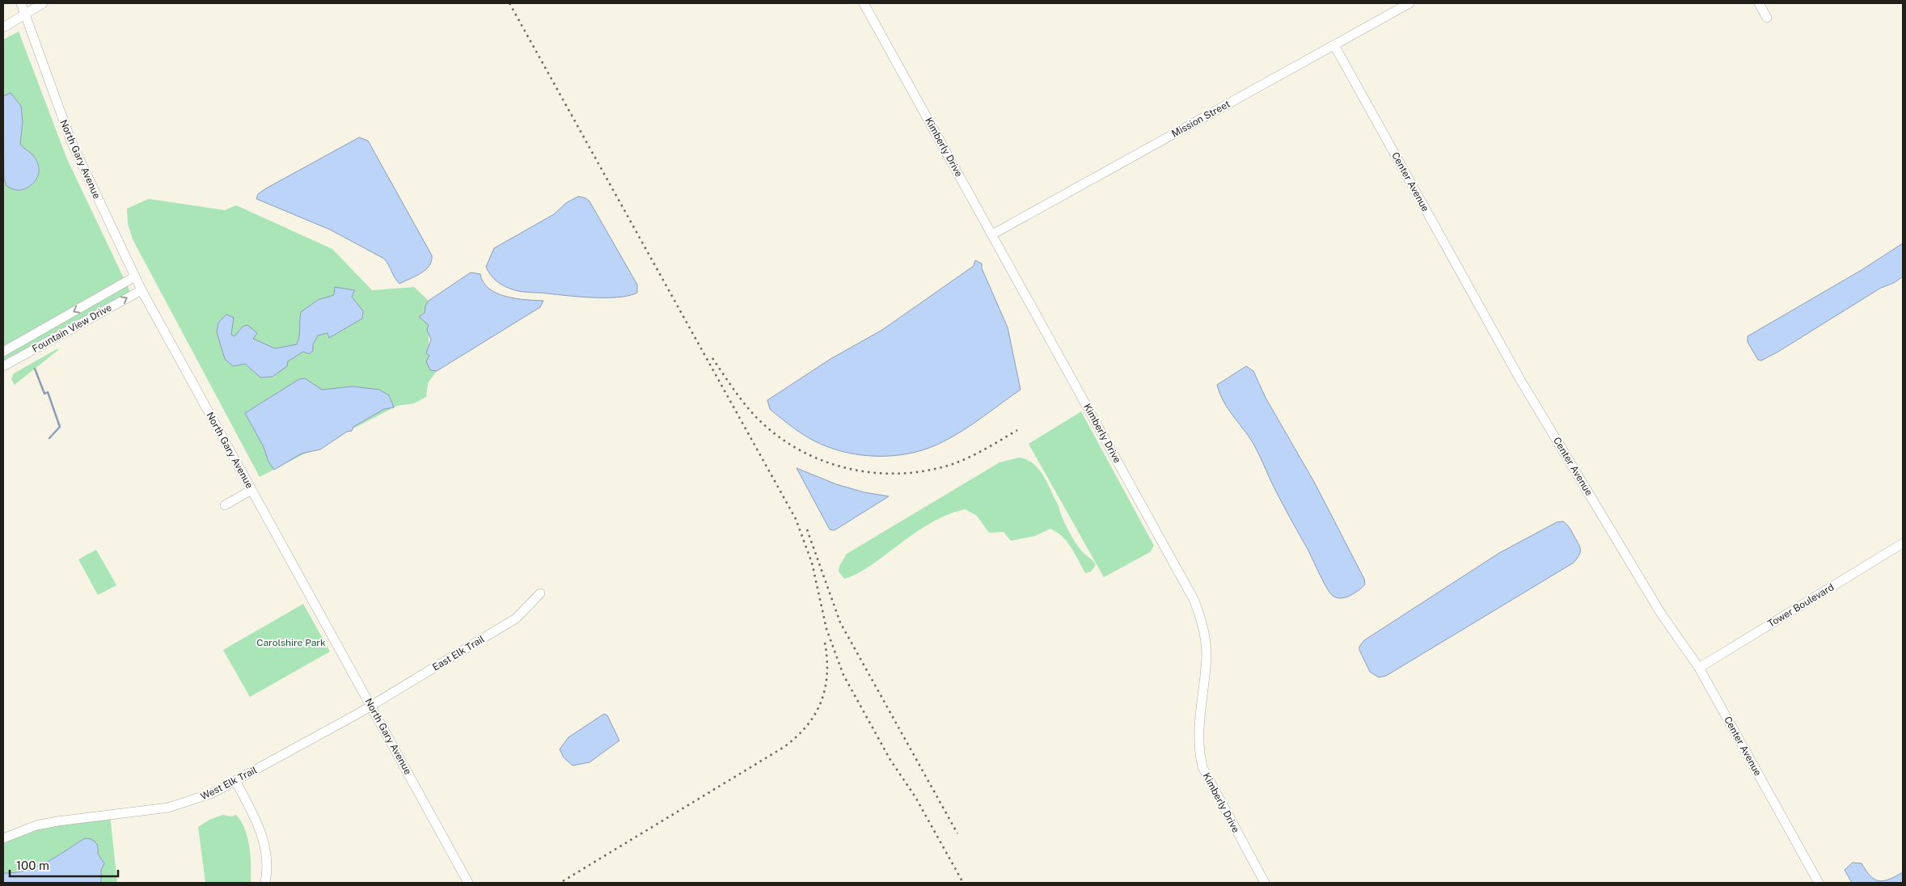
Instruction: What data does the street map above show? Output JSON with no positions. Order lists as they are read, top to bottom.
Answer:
{
  "streets": {
    "street": [
      "Mission Street",
      "Kimberly Drive",
      "North Gary Avenue",
      "Center Avenue",
      "Fountain View Drive",
      "Tower Boulevard",
      "East Elk Trail",
      "West Elk Trail"
    ]
  },
  "crossings": [
    ["Mission Street", "Kimberly Drive"],
    ["Mission Street", "Center Avenue"],
    ["North Gary Avenue", "Fountain View Drive"],
    ["North Gary Avenue", "East Elk Trail"],
    ["North Gary Avenue", "West Elk Trail"],
    ["Center Avenue", "Tower Boulevard"],
    ["East Elk Trail", "West Elk Trail"]
  ],
  "parks": ["Carolshire Park"],
  "scale_bar": "100 m"
}
